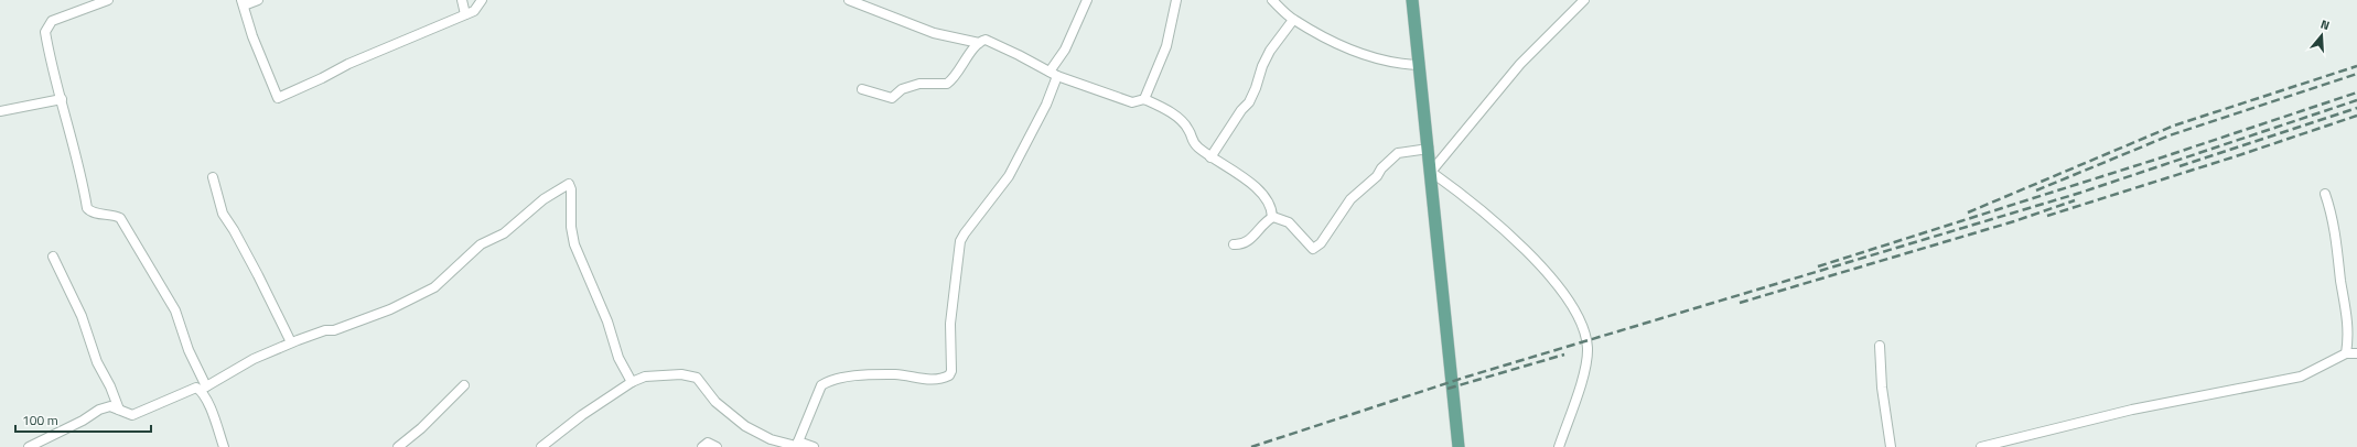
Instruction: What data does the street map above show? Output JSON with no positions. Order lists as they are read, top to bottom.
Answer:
{
  "scale_bar": "100 m",
  "north": "top"
}
